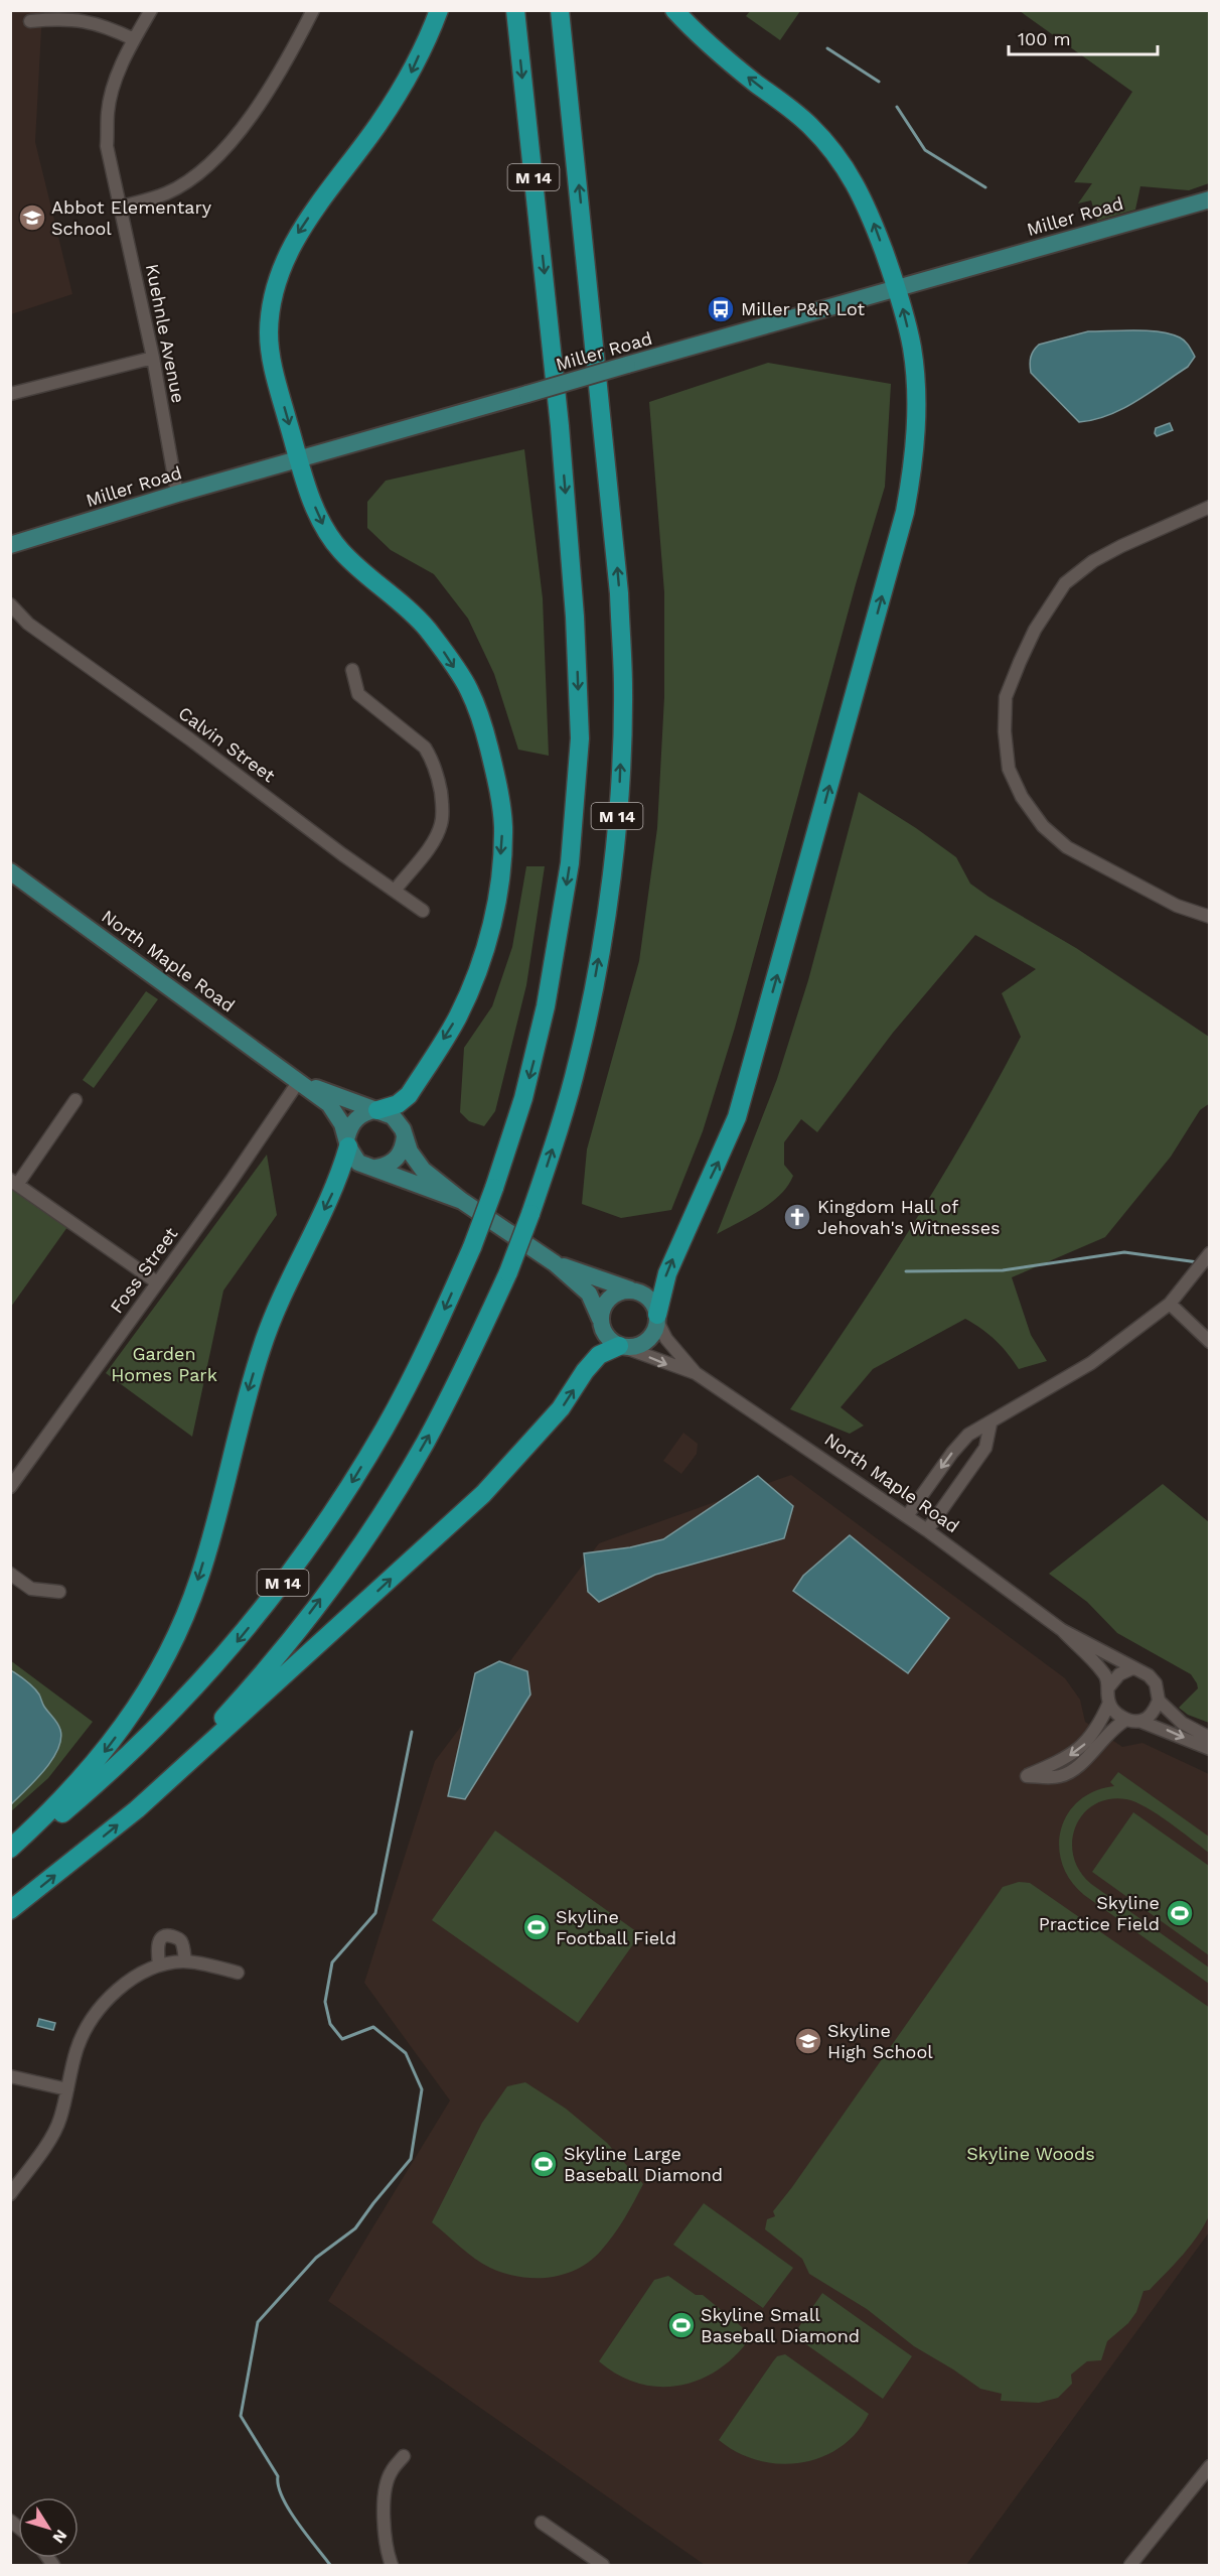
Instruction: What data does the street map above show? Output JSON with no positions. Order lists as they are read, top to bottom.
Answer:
{
  "streets": {
    "highway": ["M 14"],
    "main road": ["Miller Road", "North Maple Road"],
    "street": ["Kuehnle Avenue", "Calvin Street", "Foss Street"]
  },
  "crossings": [
    ["Miller Road", "Kuehnle Avenue"],
    ["North Maple Road", "Foss Street"]
  ],
  "parks": ["Garden Homes Park", "Skyline Woods"],
  "places": {
    "school or university": ["Abbot Elementary School", "Skyline High School"],
    "bus stop": ["Miller P&R Lot"],
    "church": ["Kingdom Hall of Jehovah's Witnesses"],
    "sports": [
      "Skyline Practice Field",
      "Skyline Football Field",
      "Skyline Large Baseball Diamond",
      "Skyline Small Baseball Diamond"
    ]
  },
  "scale_bar": "100 m",
  "north": "bottom right"
}
